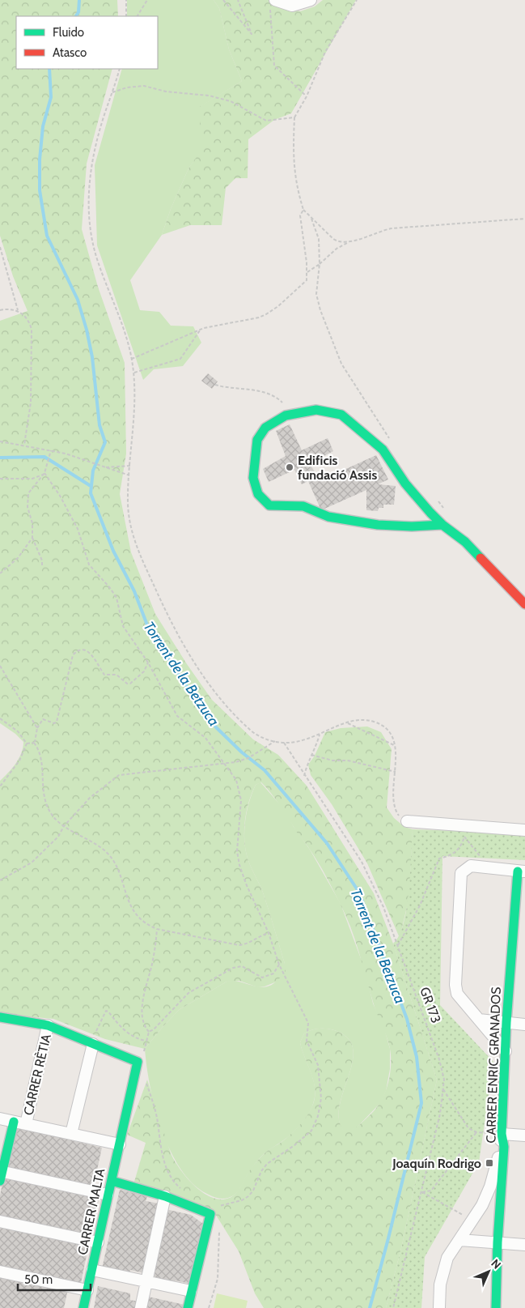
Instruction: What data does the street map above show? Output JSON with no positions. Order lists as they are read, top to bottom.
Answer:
{
  "streets": {
    "street": ["CARRER ENRIC GRANADOS", "CARRER RÈTIA", "CARRER MALTA"],
    "path": ["GR 173"]
  },
  "water": ["Torrent de la Betzuca"],
  "places": {
    "other": ["Edificis fundació Assis"],
    "transit": ["Joaquín Rodrigo"]
  },
  "legend": ["Fluido", "Atasco"],
  "scale_bar": "50 m",
  "north": "top right"
}
